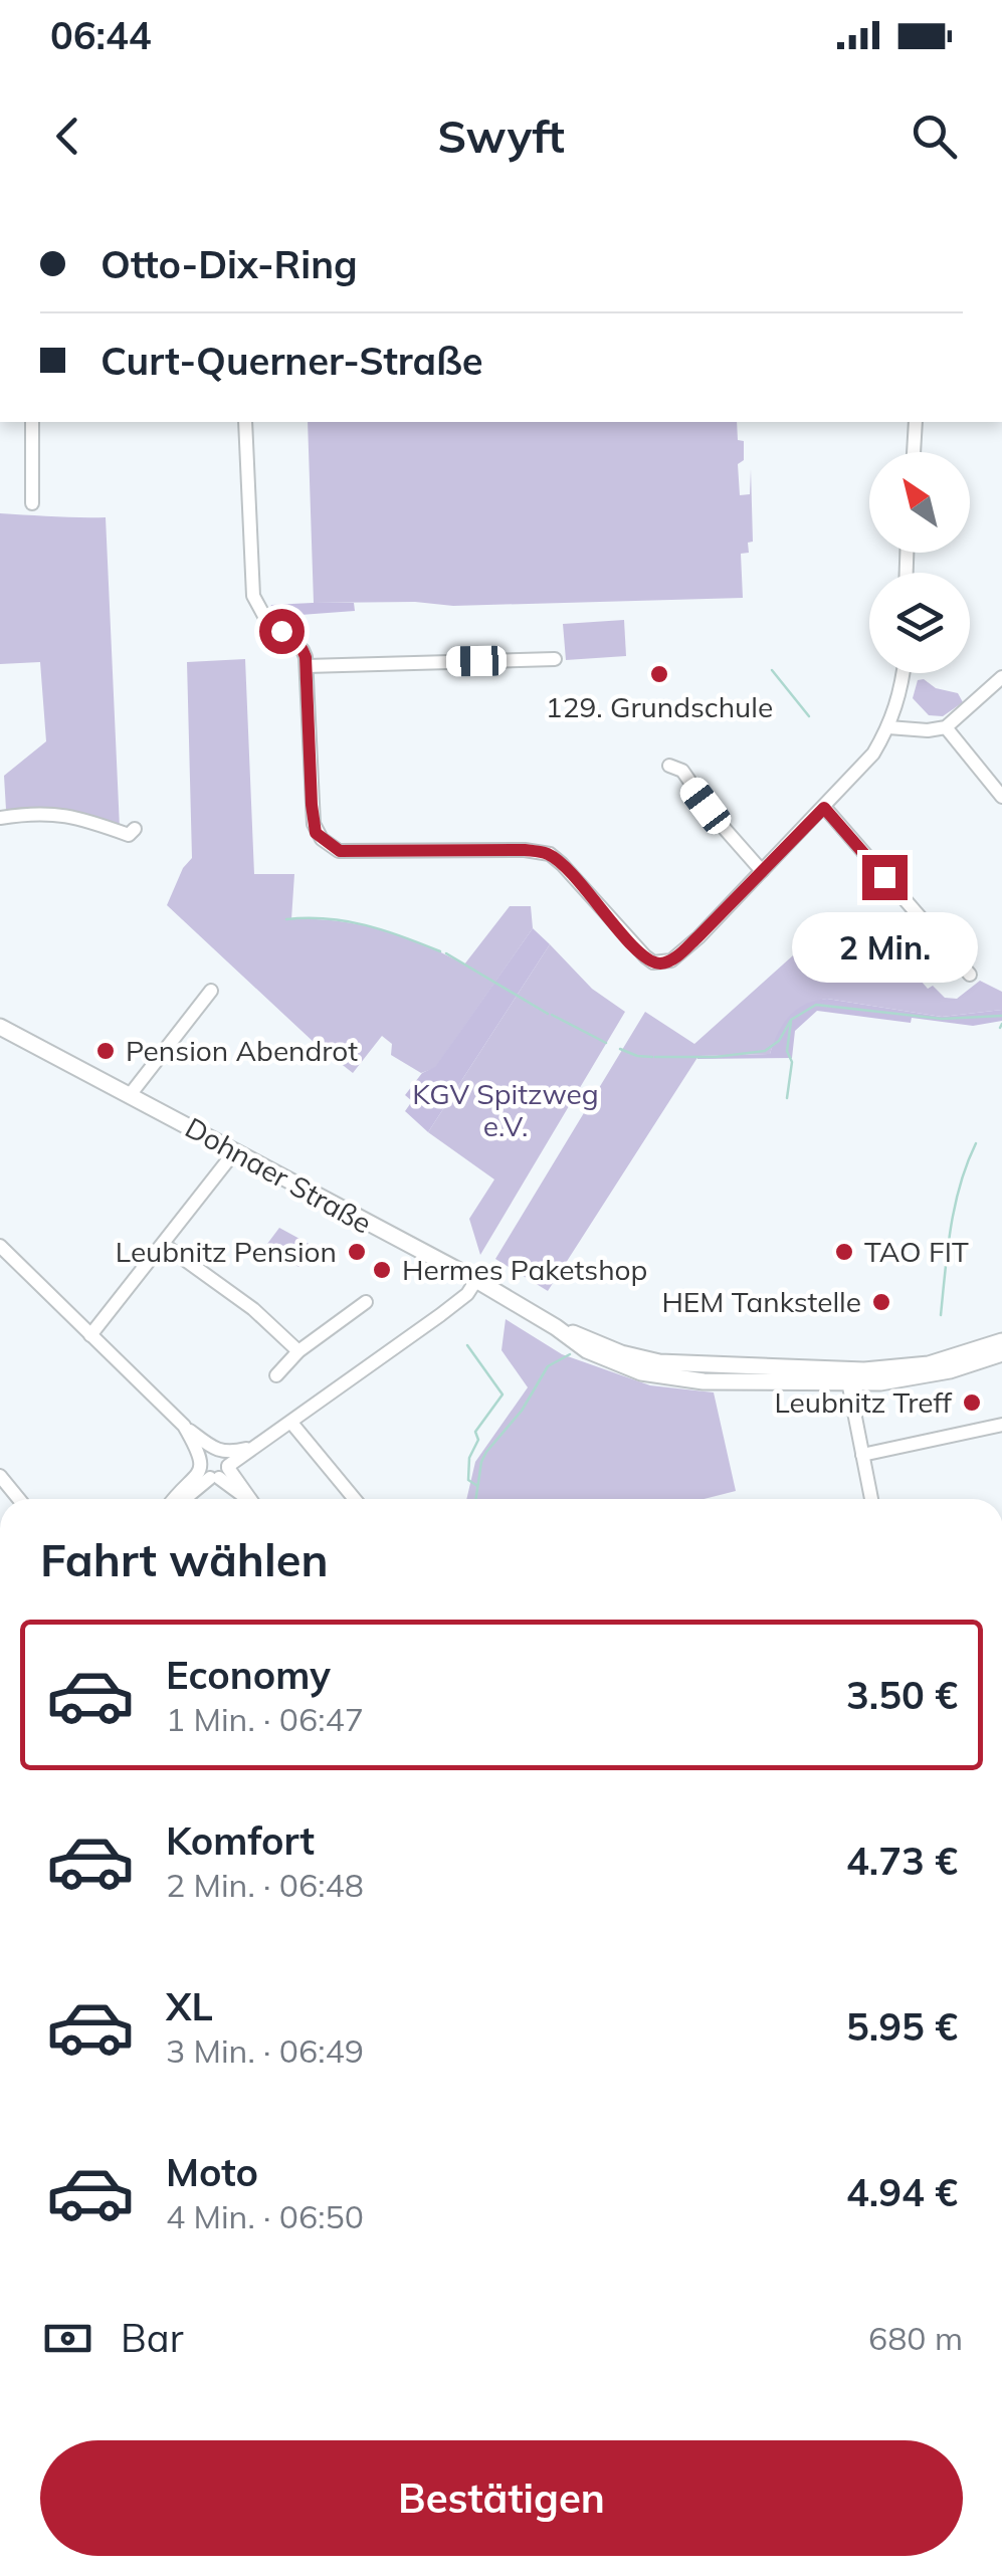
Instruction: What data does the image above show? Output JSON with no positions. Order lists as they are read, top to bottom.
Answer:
{
  "streets": {
    "main road": ["Dohnaer Straße"]
  },
  "parks": ["KGV Spitzweg e.V."],
  "places": [
    "129. Grundschule",
    "Pension Abendrot",
    "Leubnitz Pension",
    "TAO FIT",
    "Hermes Paketshop",
    "HEM Tankstelle",
    "Leubnitz Treff"
  ],
  "north": "top left",
  "page": {
    "status": "06:44",
    "header": "Swyft",
    "banner": ["Otto-Dix-Ring", "Curt-Querner-Straße"],
    "bubble": "2 Min.",
    "heading": "Fahrt wählen",
    "list": [
      {
        "name": "Economy",
        "note": "1 Min. · 06:47",
        "value": "3.50 €"
      },
      {
        "name": "Komfort",
        "note": "2 Min. · 06:48",
        "value": "4.73 €"
      },
      {
        "name": "XL",
        "note": "3 Min. · 06:49",
        "value": "5.95 €"
      },
      {
        "name": "Moto",
        "note": "4 Min. · 06:50",
        "value": "4.94 €"
      }
    ],
    "pay": ["Bar", "680 m"],
    "buttons": "Bestätigen"
  }
}
